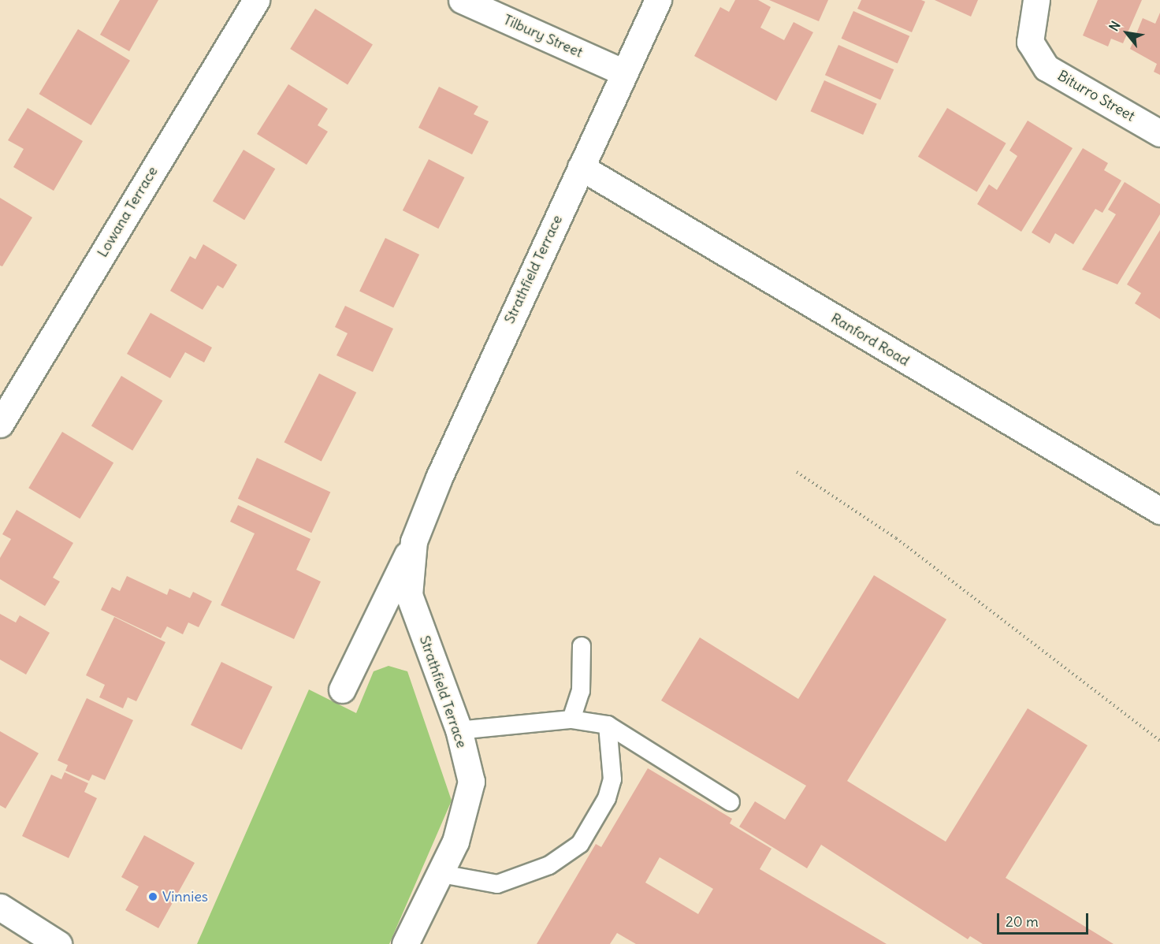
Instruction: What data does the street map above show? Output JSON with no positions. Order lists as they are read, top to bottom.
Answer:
{
  "streets": {
    "main road": [
      "Tilbury Street",
      "Biturro Street",
      "Lowana Terrace",
      "Strathfield Terrace",
      "Ranford Road"
    ]
  },
  "crossings": [
    ["Tilbury Street", "Strathfield Terrace"],
    ["Strathfield Terrace", "Ranford Road"]
  ],
  "places": ["Vinnies"],
  "scale_bar": "20 m",
  "north": "top left"
}
